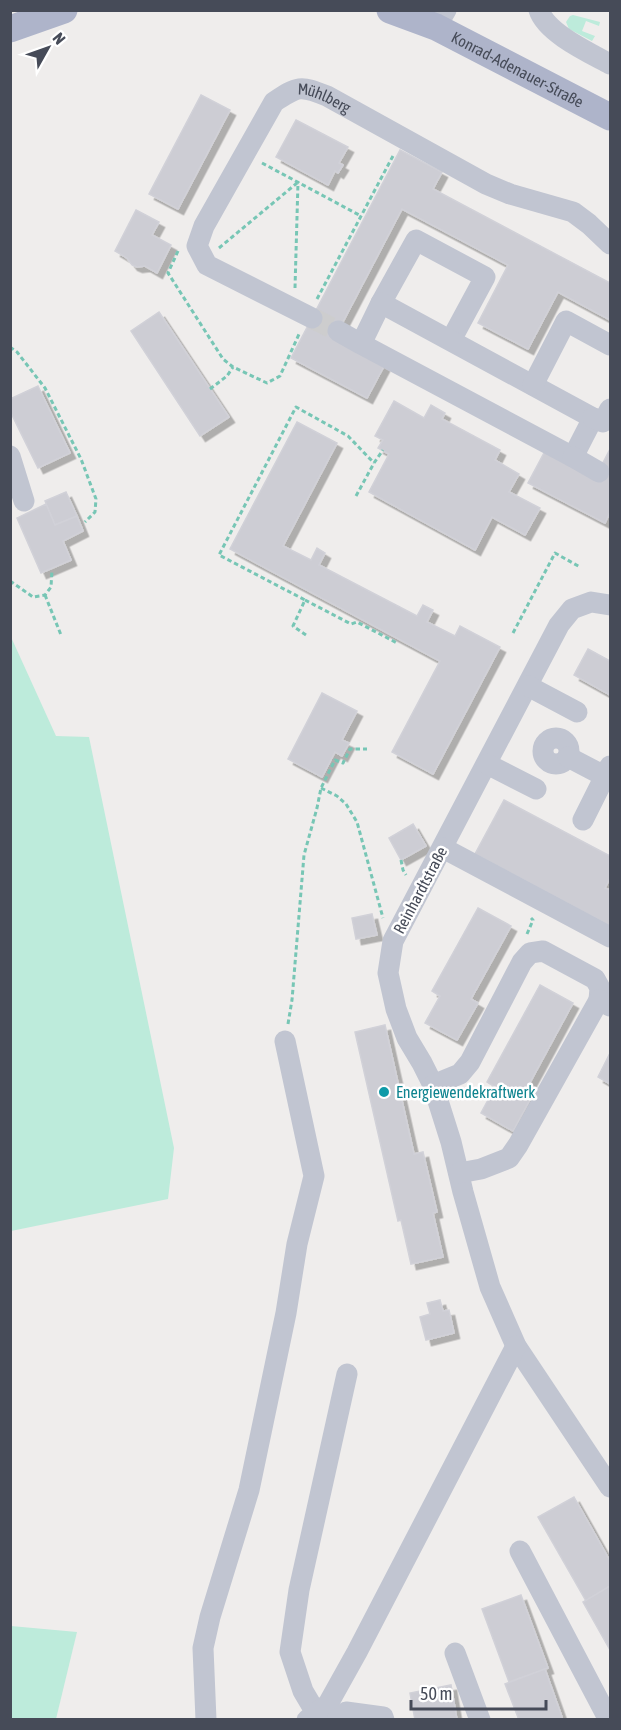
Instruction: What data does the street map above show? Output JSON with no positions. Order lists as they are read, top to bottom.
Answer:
{
  "streets": {
    "main road": ["Konrad-Adenauer-Straße"],
    "street": ["Mühlberg", "Reinhardtstraße"]
  },
  "places": ["Energiewendekraftwerk"],
  "scale_bar": "50 m",
  "north": "top right"
}
